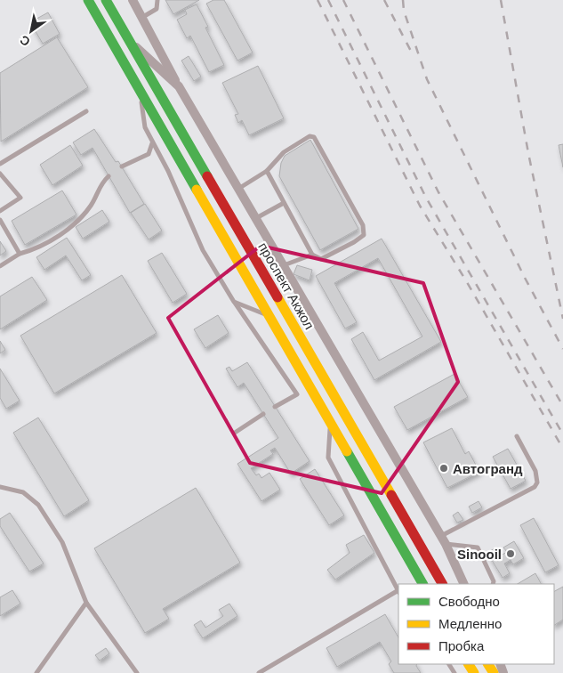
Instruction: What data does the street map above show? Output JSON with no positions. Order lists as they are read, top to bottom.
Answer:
{
  "streets": {
    "main road": ["проспект Акжол"]
  },
  "places": ["Автогранд", "Sinooil"],
  "legend": ["Свободно", "Медленно", "Пробка"],
  "north": "bottom left"
}
